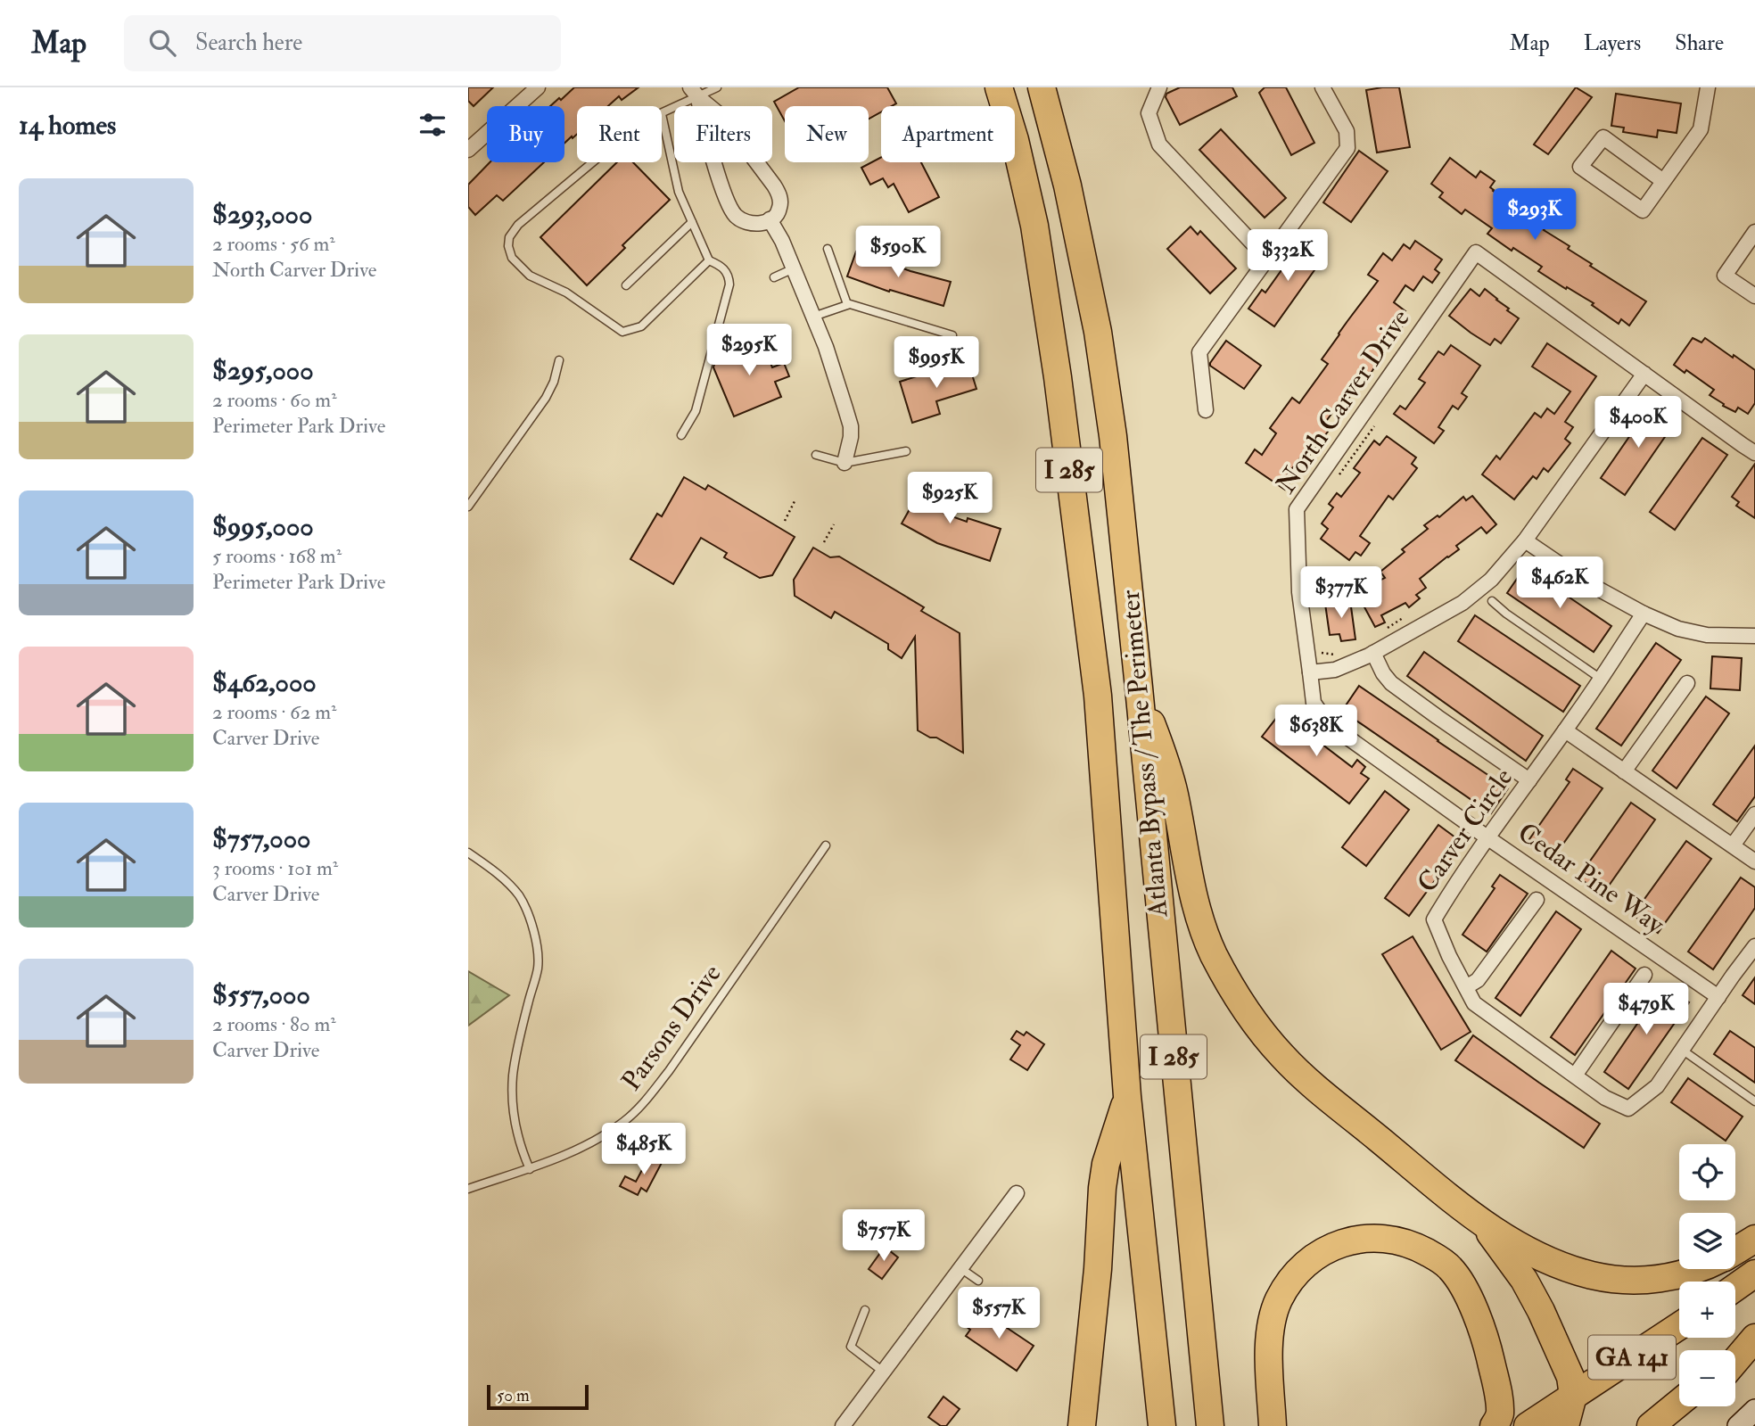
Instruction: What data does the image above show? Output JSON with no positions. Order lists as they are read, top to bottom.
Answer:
{
  "streets": {
    "highway": ["I 285", "Atlanta Bypass / The Perimeter", "GA 141"],
    "street": ["North Carver Drive", "Carver Circle", "Cedar Pine Way"],
    "lane": ["Parsons Drive"]
  },
  "crossings": [
    ["North Carver Drive", "Cedar Pine Way"],
    ["Carver Circle", "Cedar Pine Way"]
  ],
  "scale_bar": "50 m",
  "page": {
    "header": "Map",
    "search": "Search here",
    "nav": ["Map", "Layers", "Share"],
    "heading": "14 homes",
    "chip": [
      "Buy",
      "Rent",
      "Filters",
      "New",
      "Apartment"
    ],
    "list": [
      {
        "name": "$293,000",
        "note": "2 rooms · 56 m² · North Carver Drive"
      },
      {
        "name": "$295,000",
        "note": "2 rooms · 60 m² · Perimeter Park Drive"
      },
      {
        "name": "$995,000",
        "note": "5 rooms · 168 m² · Perimeter Park Drive"
      },
      {
        "name": "$462,000",
        "note": "2 rooms · 62 m² · Carver Drive"
      },
      {
        "name": "$757,000",
        "note": "3 rooms · 101 m² · Carver Drive"
      },
      {
        "name": "$557,000",
        "note": "2 rooms · 80 m² · Carver Drive"
      }
    ],
    "price": [
      "$293K",
      "$590K",
      "$332K",
      "$295K",
      "$995K",
      "$400K",
      "$925K",
      "$462K",
      "$377K",
      "$638K",
      "$479K",
      "$485K",
      "$757K",
      "$557K"
    ],
    "map_buttons": ["+", "−"],
    "scale": "50 m"
  }
}
